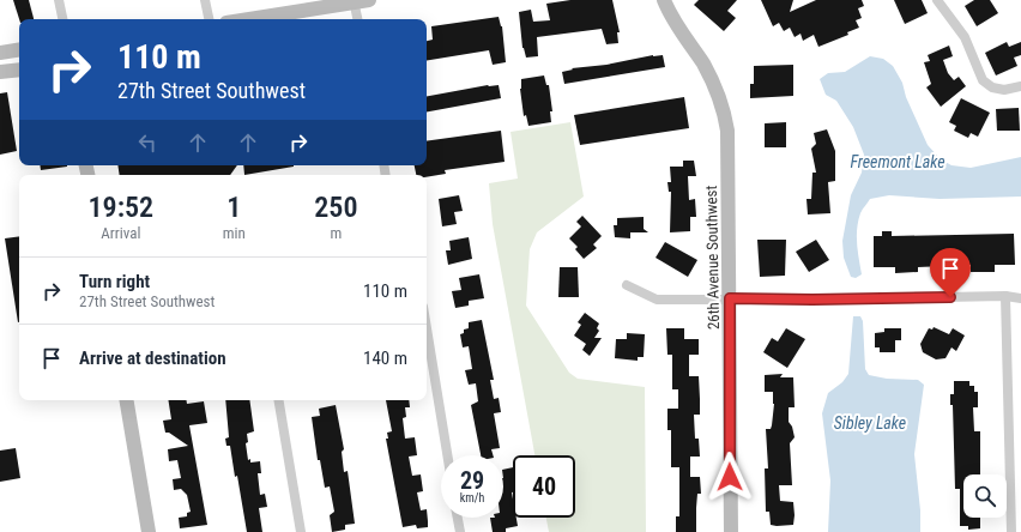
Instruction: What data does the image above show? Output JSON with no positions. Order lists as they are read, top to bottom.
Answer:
{
  "streets": {
    "street": ["26th Avenue Southwest"]
  },
  "water": ["Freemont Lake", "Sibley Lake"],
  "page": {
    "turn": ["110 m", "27th Street Southwest"],
    "eta": [
      "19:52",
      "Arrival",
      "1",
      "min",
      "250",
      "m"
    ],
    "list": [
      {
        "name": "Turn right",
        "note": "27th Street Southwest",
        "value": "110 m"
      },
      {
        "name": "Arrive at destination",
        "value": "140 m"
      }
    ],
    "speed": "29 km/h",
    "limit": "40"
  }
}
